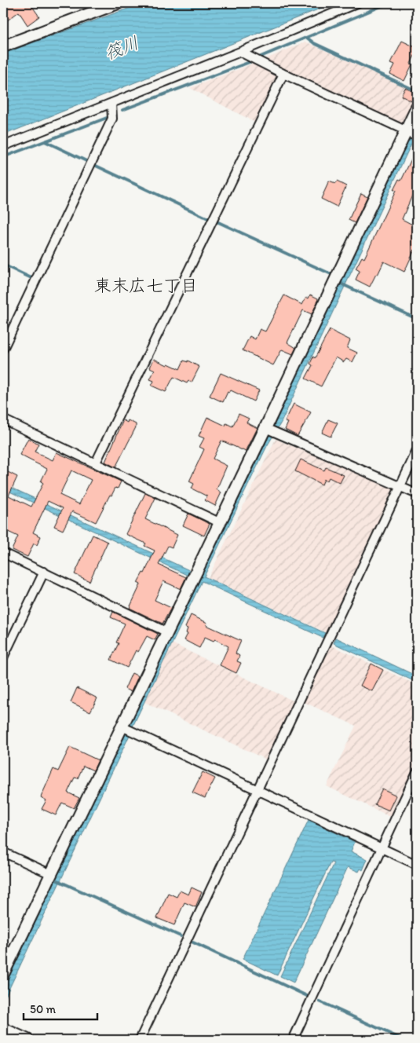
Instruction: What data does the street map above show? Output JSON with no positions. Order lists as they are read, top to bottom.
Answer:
{
  "districts": ["東末広七丁目"],
  "water": ["筏川"],
  "scale_bar": "50 m"
}
